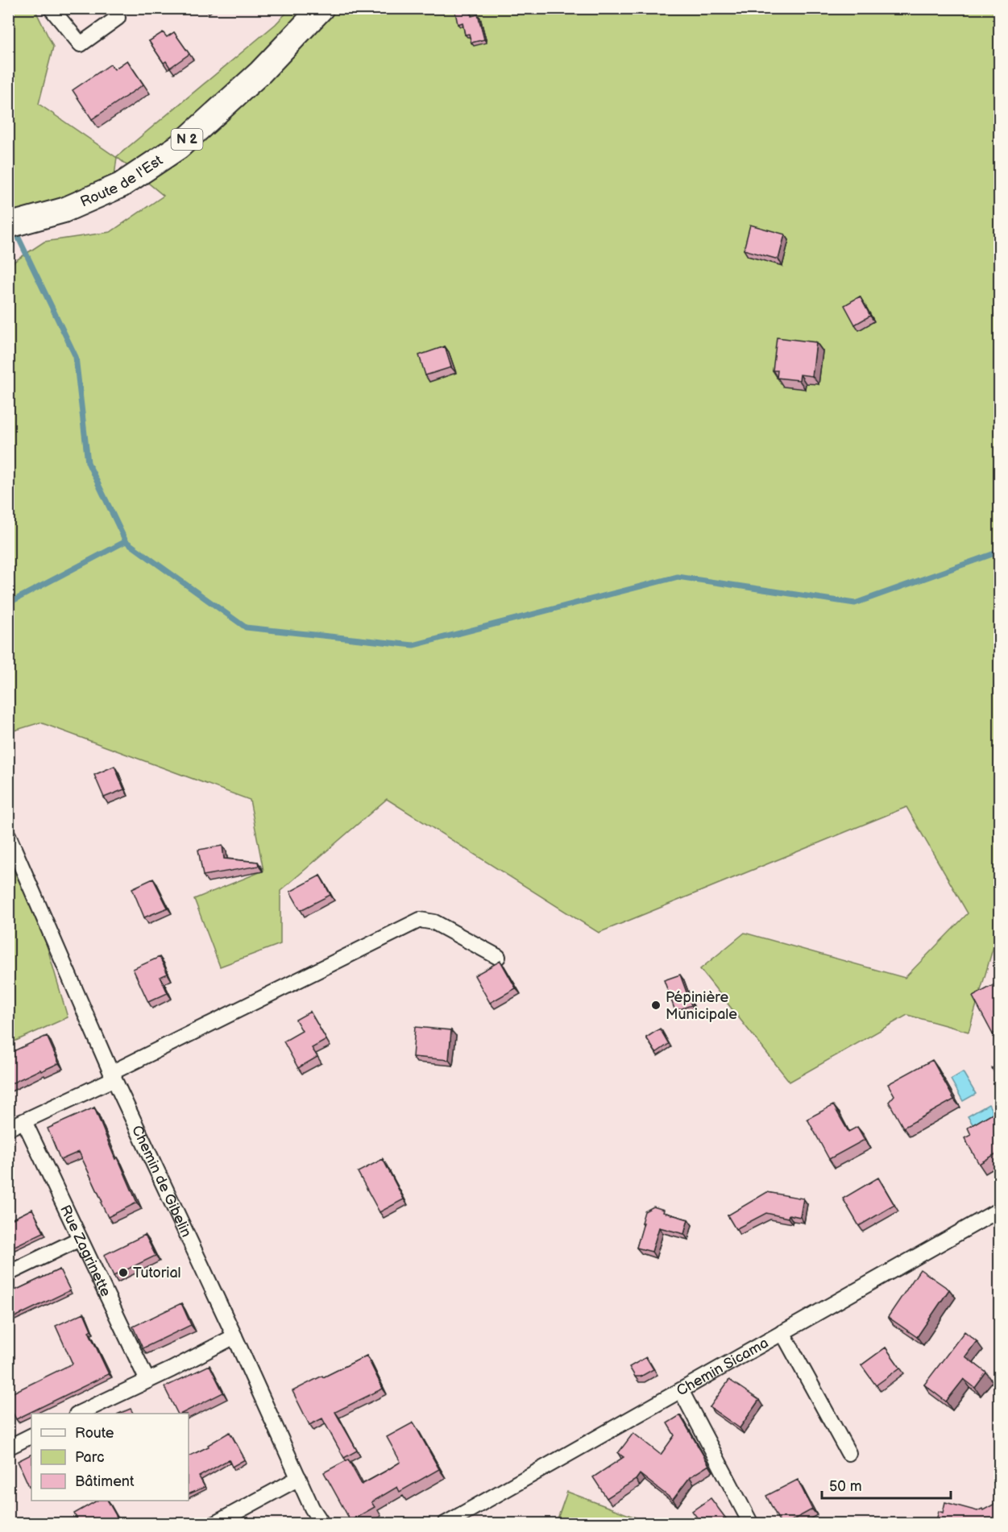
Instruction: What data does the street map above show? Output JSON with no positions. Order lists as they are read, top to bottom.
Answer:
{
  "streets": {
    "main road": ["N 2", "Route de l'Est"],
    "street": ["Chemin de Gibelin", "Rue Zagrinette", "Chemin Sicama"]
  },
  "places": ["Pépinière Municipale", "Tutorial"],
  "legend": ["Route", "Parc", "Bâtiment"],
  "scale_bar": "50 m"
}
